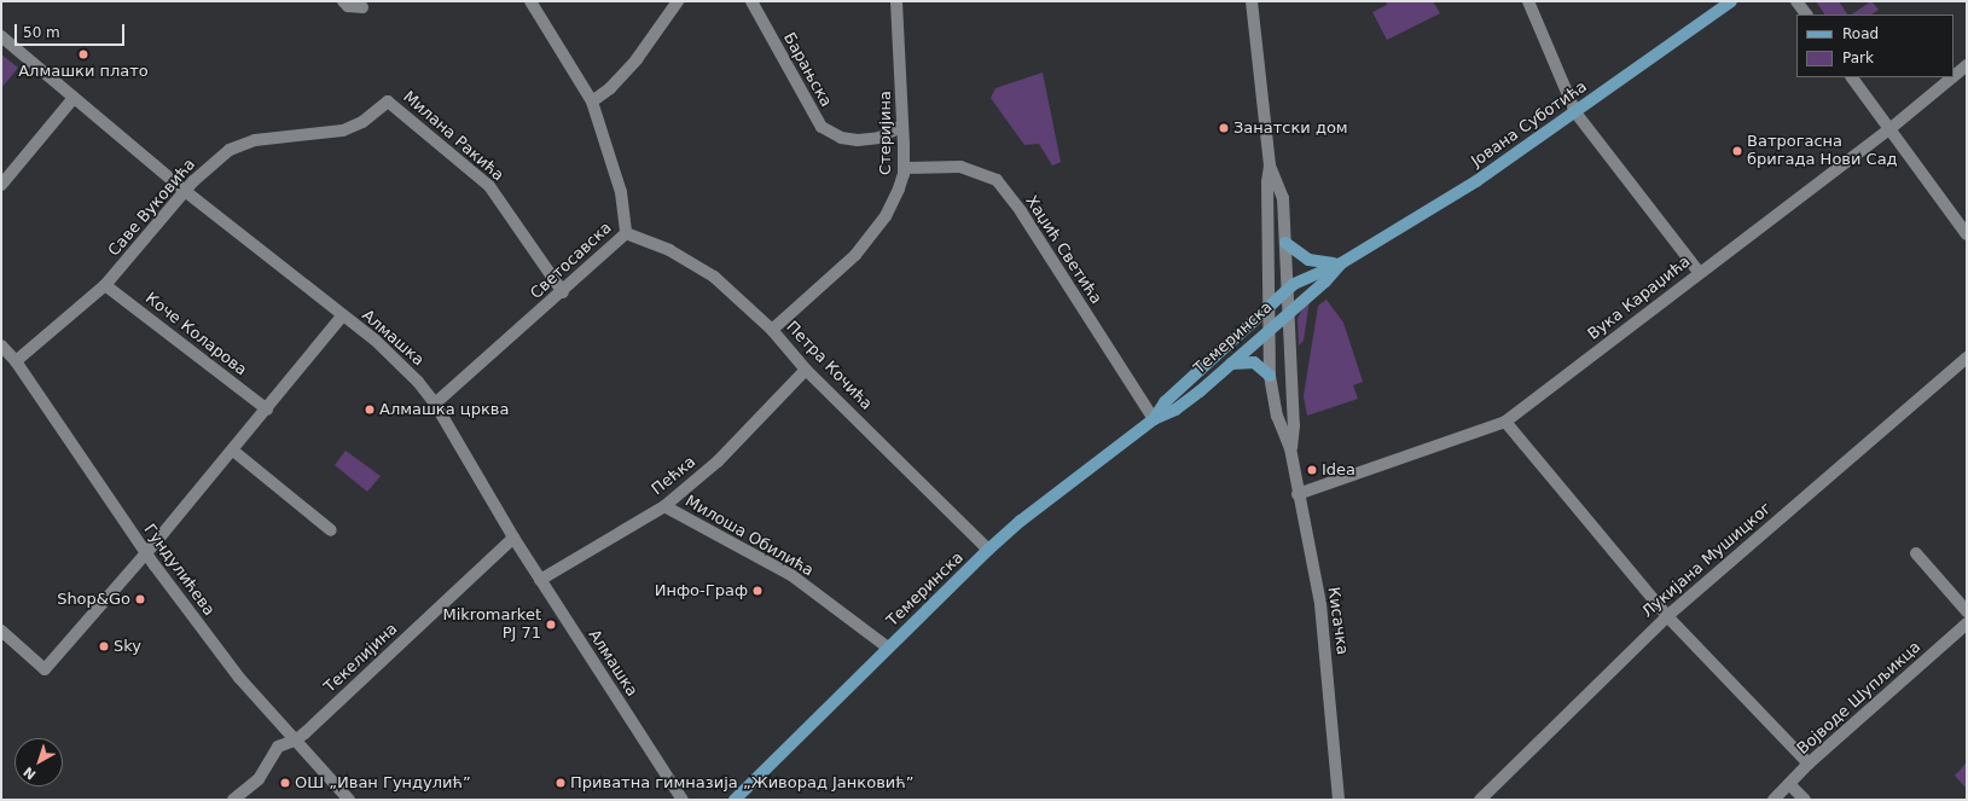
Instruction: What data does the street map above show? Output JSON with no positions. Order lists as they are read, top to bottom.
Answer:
{
  "streets": {
    "main road": ["Јована Суботића", "Темеринска"],
    "street": [
      "Барањска",
      "Стеријина",
      "Милана Ракића",
      "Саве Вуковића",
      "Хаџић Светића",
      "Светосавска",
      "Вука Караџића",
      "Коче Коларова",
      "Алмашка",
      "Петра Кочића",
      "Пећка",
      "Милоша Обилића",
      "Лукијана Мушицког",
      "Гундулићева",
      "Кисачка",
      "Текелијина",
      "Војводе Шупљикца"
    ]
  },
  "crossings": [
    ["Барањска", "Стеријина"],
    ["Јована Суботића", "Темеринска"],
    ["Јована Суботића", "Кисачка"],
    ["Стеријина", "Хаџић Светића"],
    ["Стеријина", "Петра Кочића"],
    ["Милана Ракића", "Саве Вуковића"],
    ["Милана Ракића", "Светосавска"],
    ["Саве Вуковића", "Коче Коларова"],
    ["Саве Вуковића", "Алмашка"],
    ["Саве Вуковића", "Гундулићева"],
    ["Хаџић Светића", "Темеринска"],
    ["Светосавска", "Алмашка"],
    ["Светосавска", "Петра Кочића"],
    ["Вука Караџића", "Кисачка"],
    ["Алмашка", "Пећка"],
    ["Алмашка", "Текелијина"],
    ["Темеринска", "Петра Кочића"],
    ["Темеринска", "Милоша Обилића"],
    ["Темеринска", "Кисачка"],
    ["Петра Кочића", "Пећка"],
    ["Пећка", "Милоша Обилића"],
    ["Гундулићева", "Текелијина"]
  ],
  "places": [
    "Алмашки плато",
    "Занатски дом",
    "Ватрогасна бригада Нови Сад",
    "Алмашка црква",
    "Idea",
    "Инфо-Граф",
    "Shop&Go",
    "Mikromarket PJ 71",
    "Sky",
    "ОШ „Иван Гундулић”",
    "Приватна гимназија „Живорад Јанковић”"
  ],
  "legend": ["Road", "Park"],
  "scale_bar": "50 m",
  "north": "bottom left"
}
